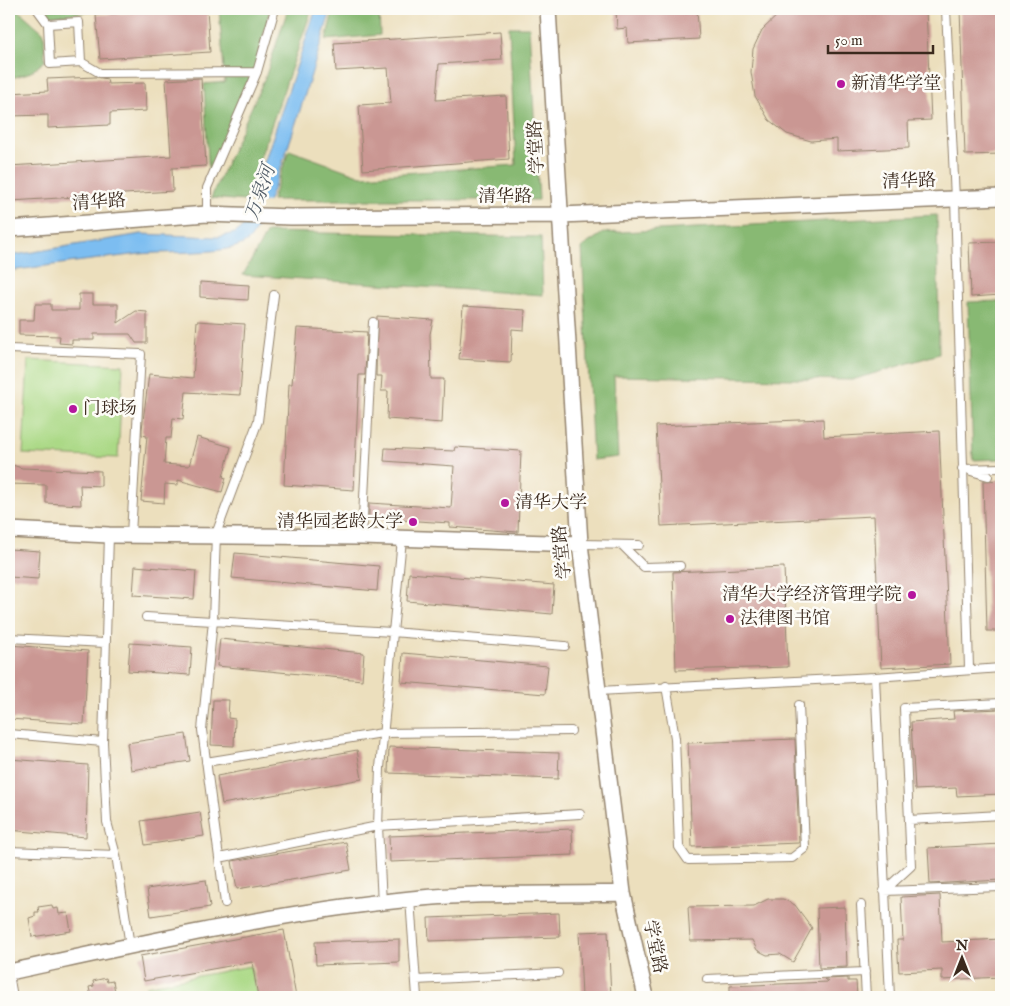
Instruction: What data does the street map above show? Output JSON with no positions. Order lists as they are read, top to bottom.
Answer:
{
  "streets": {
    "street": ["学堂路", "清华路"]
  },
  "crossings": [
    ["学堂路", "清华路"]
  ],
  "water": ["万泉河"],
  "places": [
    "新清华学堂",
    "门球场",
    "清华大学",
    "清华园老龄大学",
    "清华大学经济管理学院",
    "法律图书馆"
  ],
  "scale_bar": "50 m",
  "north": "top"
}
